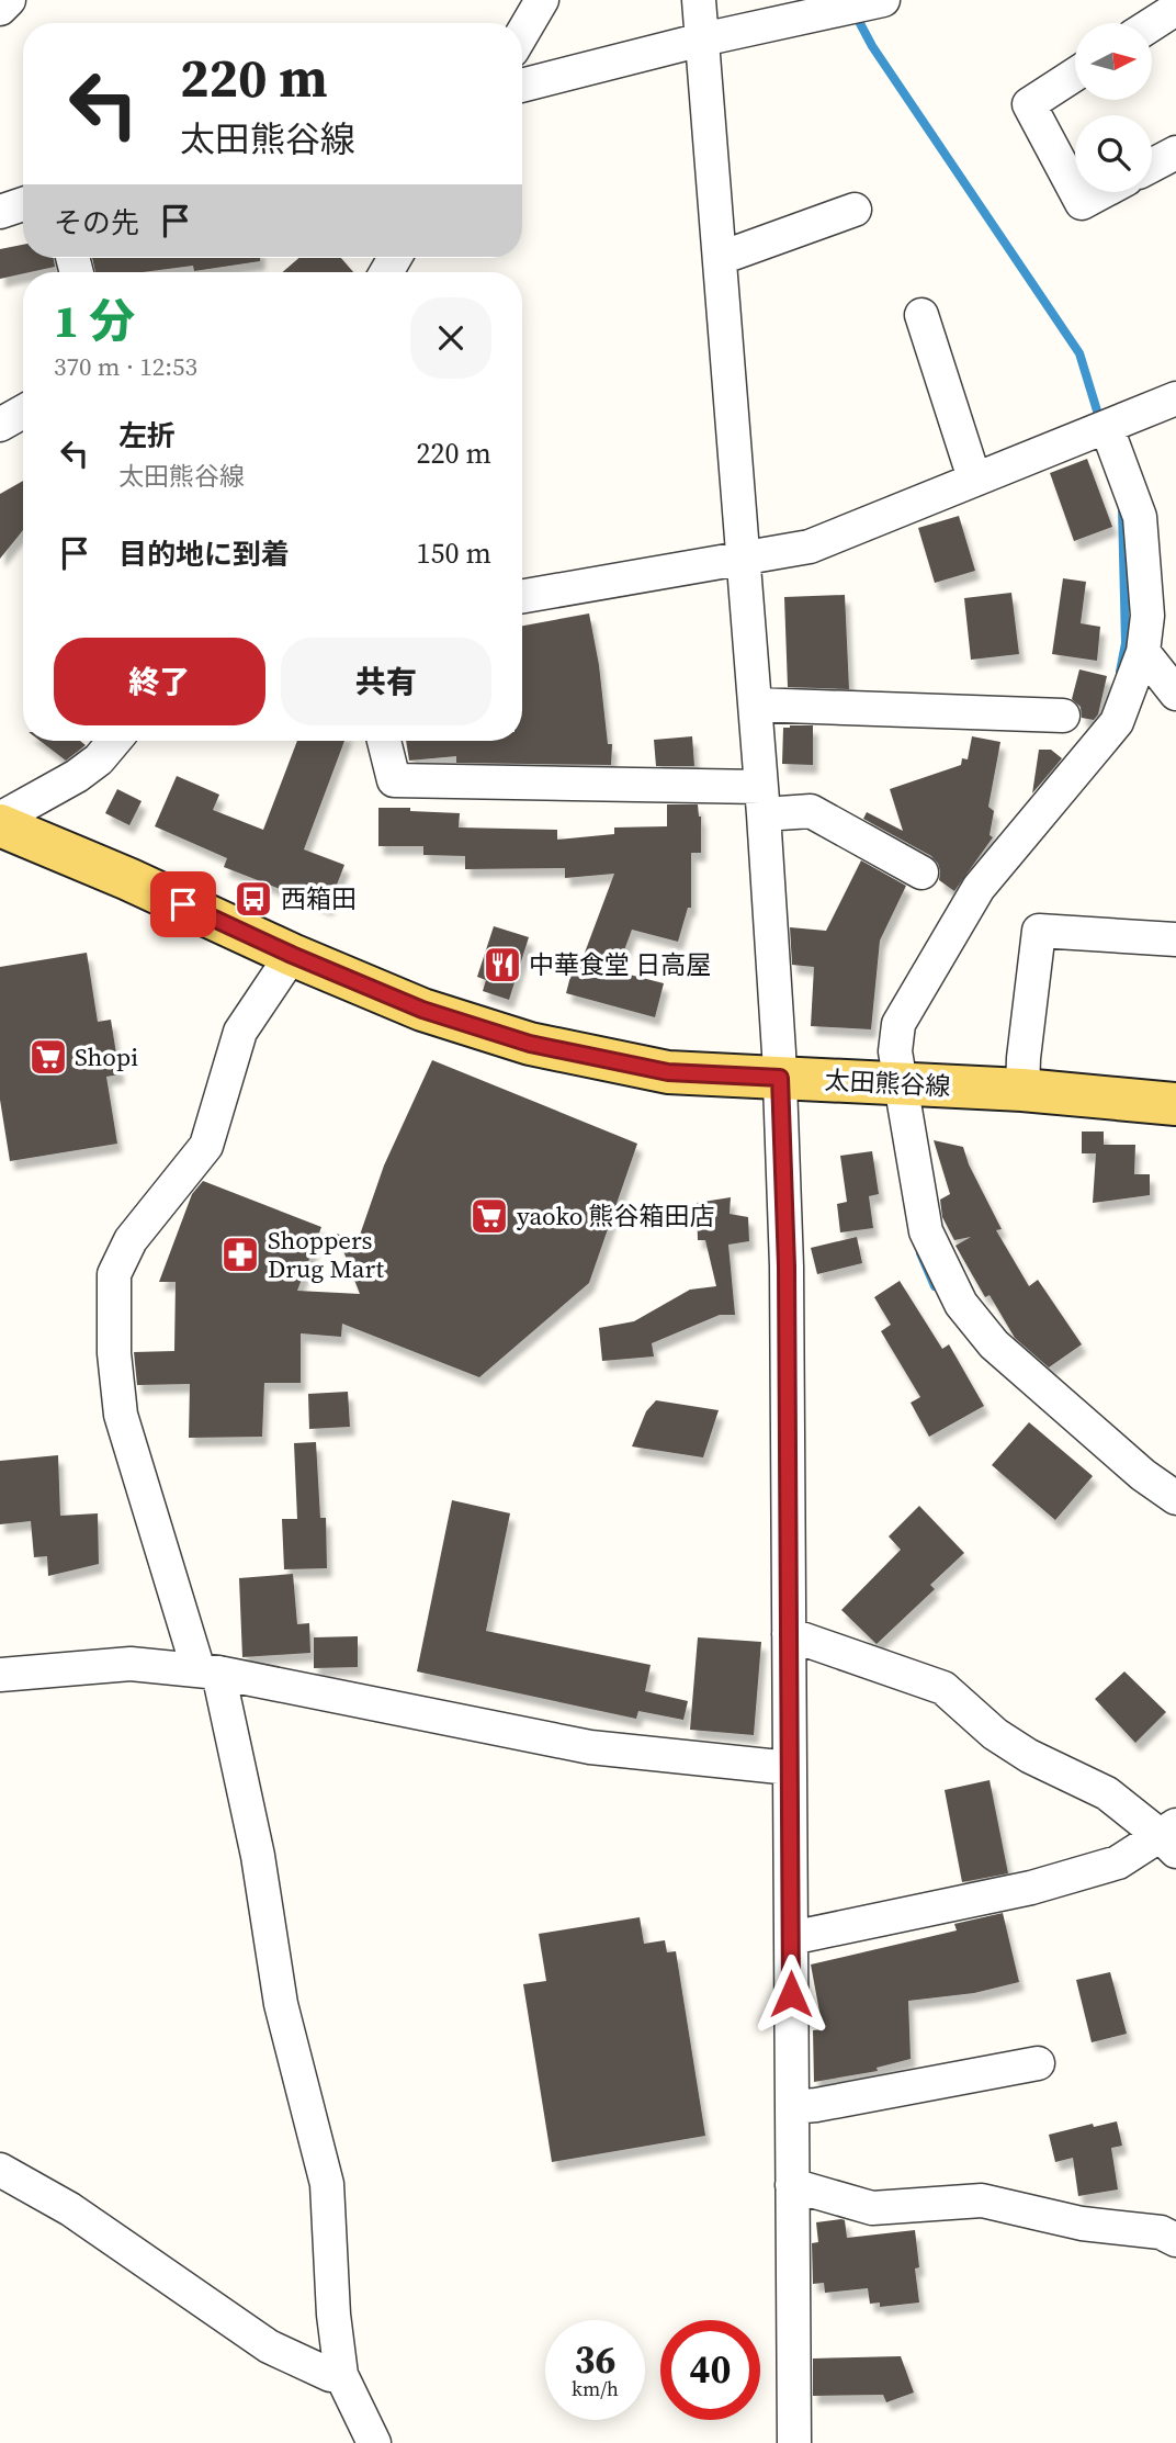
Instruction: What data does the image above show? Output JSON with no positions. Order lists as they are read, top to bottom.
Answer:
{
  "streets": {
    "main road": ["太田熊谷線"]
  },
  "places": {
    "bus stop": ["西箱田"],
    "restaurant": ["中華食堂 日高屋"],
    "supermarket": ["Shopi", "yaoko 熊谷箱田店"],
    "pharmacy": ["Shoppers Drug Mart"]
  },
  "north": "right",
  "page": {
    "turn": ["220 m", "太田熊谷線"],
    "then": "その先",
    "heading": ["1 分", "370 m · 12:53"],
    "list": [
      {
        "name": "左折",
        "note": "太田熊谷線",
        "value": "220 m"
      },
      {
        "name": "目的地に到着",
        "value": "150 m"
      }
    ],
    "buttons": ["終了", "共有"],
    "speed": "36 km/h",
    "limit": "40"
  }
}
